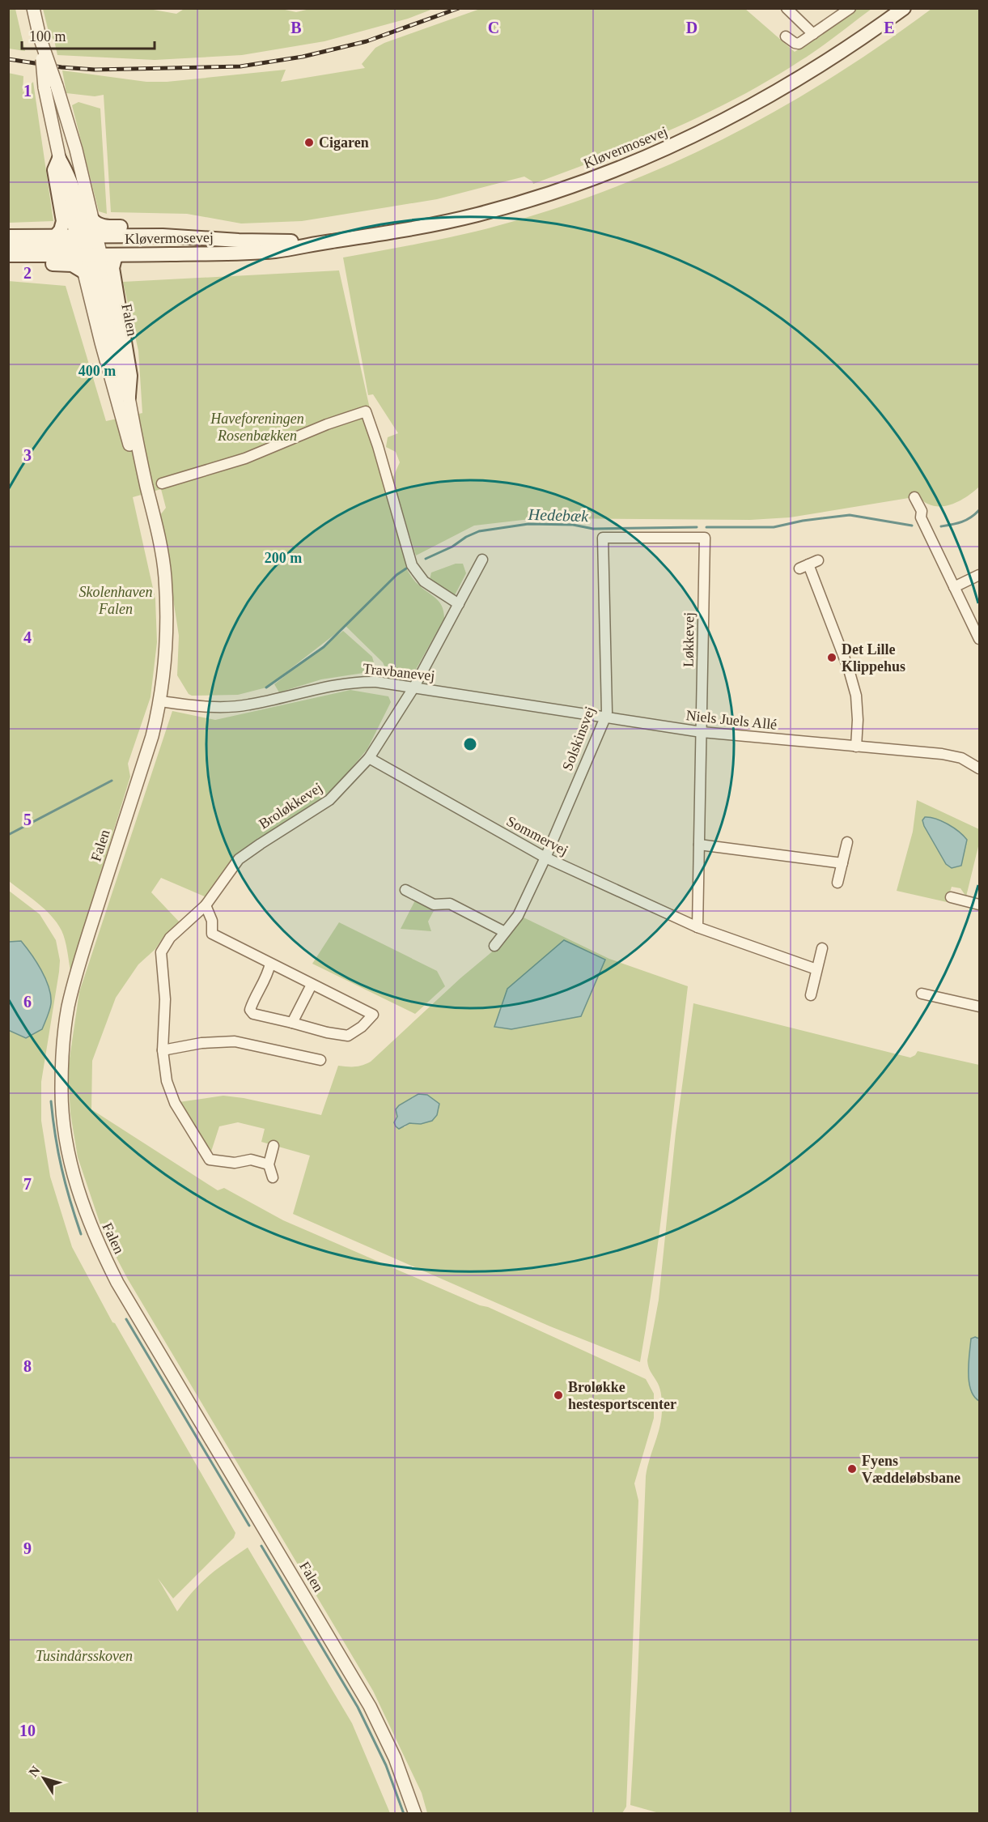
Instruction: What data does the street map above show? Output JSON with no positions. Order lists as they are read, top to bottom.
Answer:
{
  "streets": {
    "main road": ["Kløvermosevej"],
    "street": [
      "Falen",
      "Løkkevej",
      "Travbanevej",
      "Niels Juels Allé",
      "Solskinsvej",
      "Broløkkevej",
      "Sommervej"
    ]
  },
  "crossings": [
    ["Kløvermosevej", "Falen"],
    ["Falen", "Travbanevej"],
    ["Løkkevej", "Niels Juels Allé"],
    ["Løkkevej", "Solskinsvej"],
    ["Løkkevej", "Sommervej"],
    ["Travbanevej", "Niels Juels Allé"],
    ["Travbanevej", "Solskinsvej"],
    ["Travbanevej", "Broløkkevej"],
    ["Niels Juels Allé", "Solskinsvej"],
    ["Solskinsvej", "Sommervej"],
    ["Broløkkevej", "Sommervej"]
  ],
  "water": ["Hedebæk"],
  "parks": ["Haveforeningen Rosenbækken", "Skolenhaven Falen", "Tusindårsskoven"],
  "places": [
    "Cigaren",
    "Det Lille Klippehus",
    "Broløkke hestesportscenter",
    "Fyens Væddeløbsbane"
  ],
  "scale_bar": "100 m",
  "north": "top left",
  "grid": {
    "columns": [
      "B",
      "C",
      "D",
      "E"
    ],
    "rows": [
      "1",
      "2",
      "3",
      "4",
      "5",
      "6",
      "7",
      "8",
      "9",
      "10"
    ]
  },
  "rings": ["400 m", "200 m"]
}
